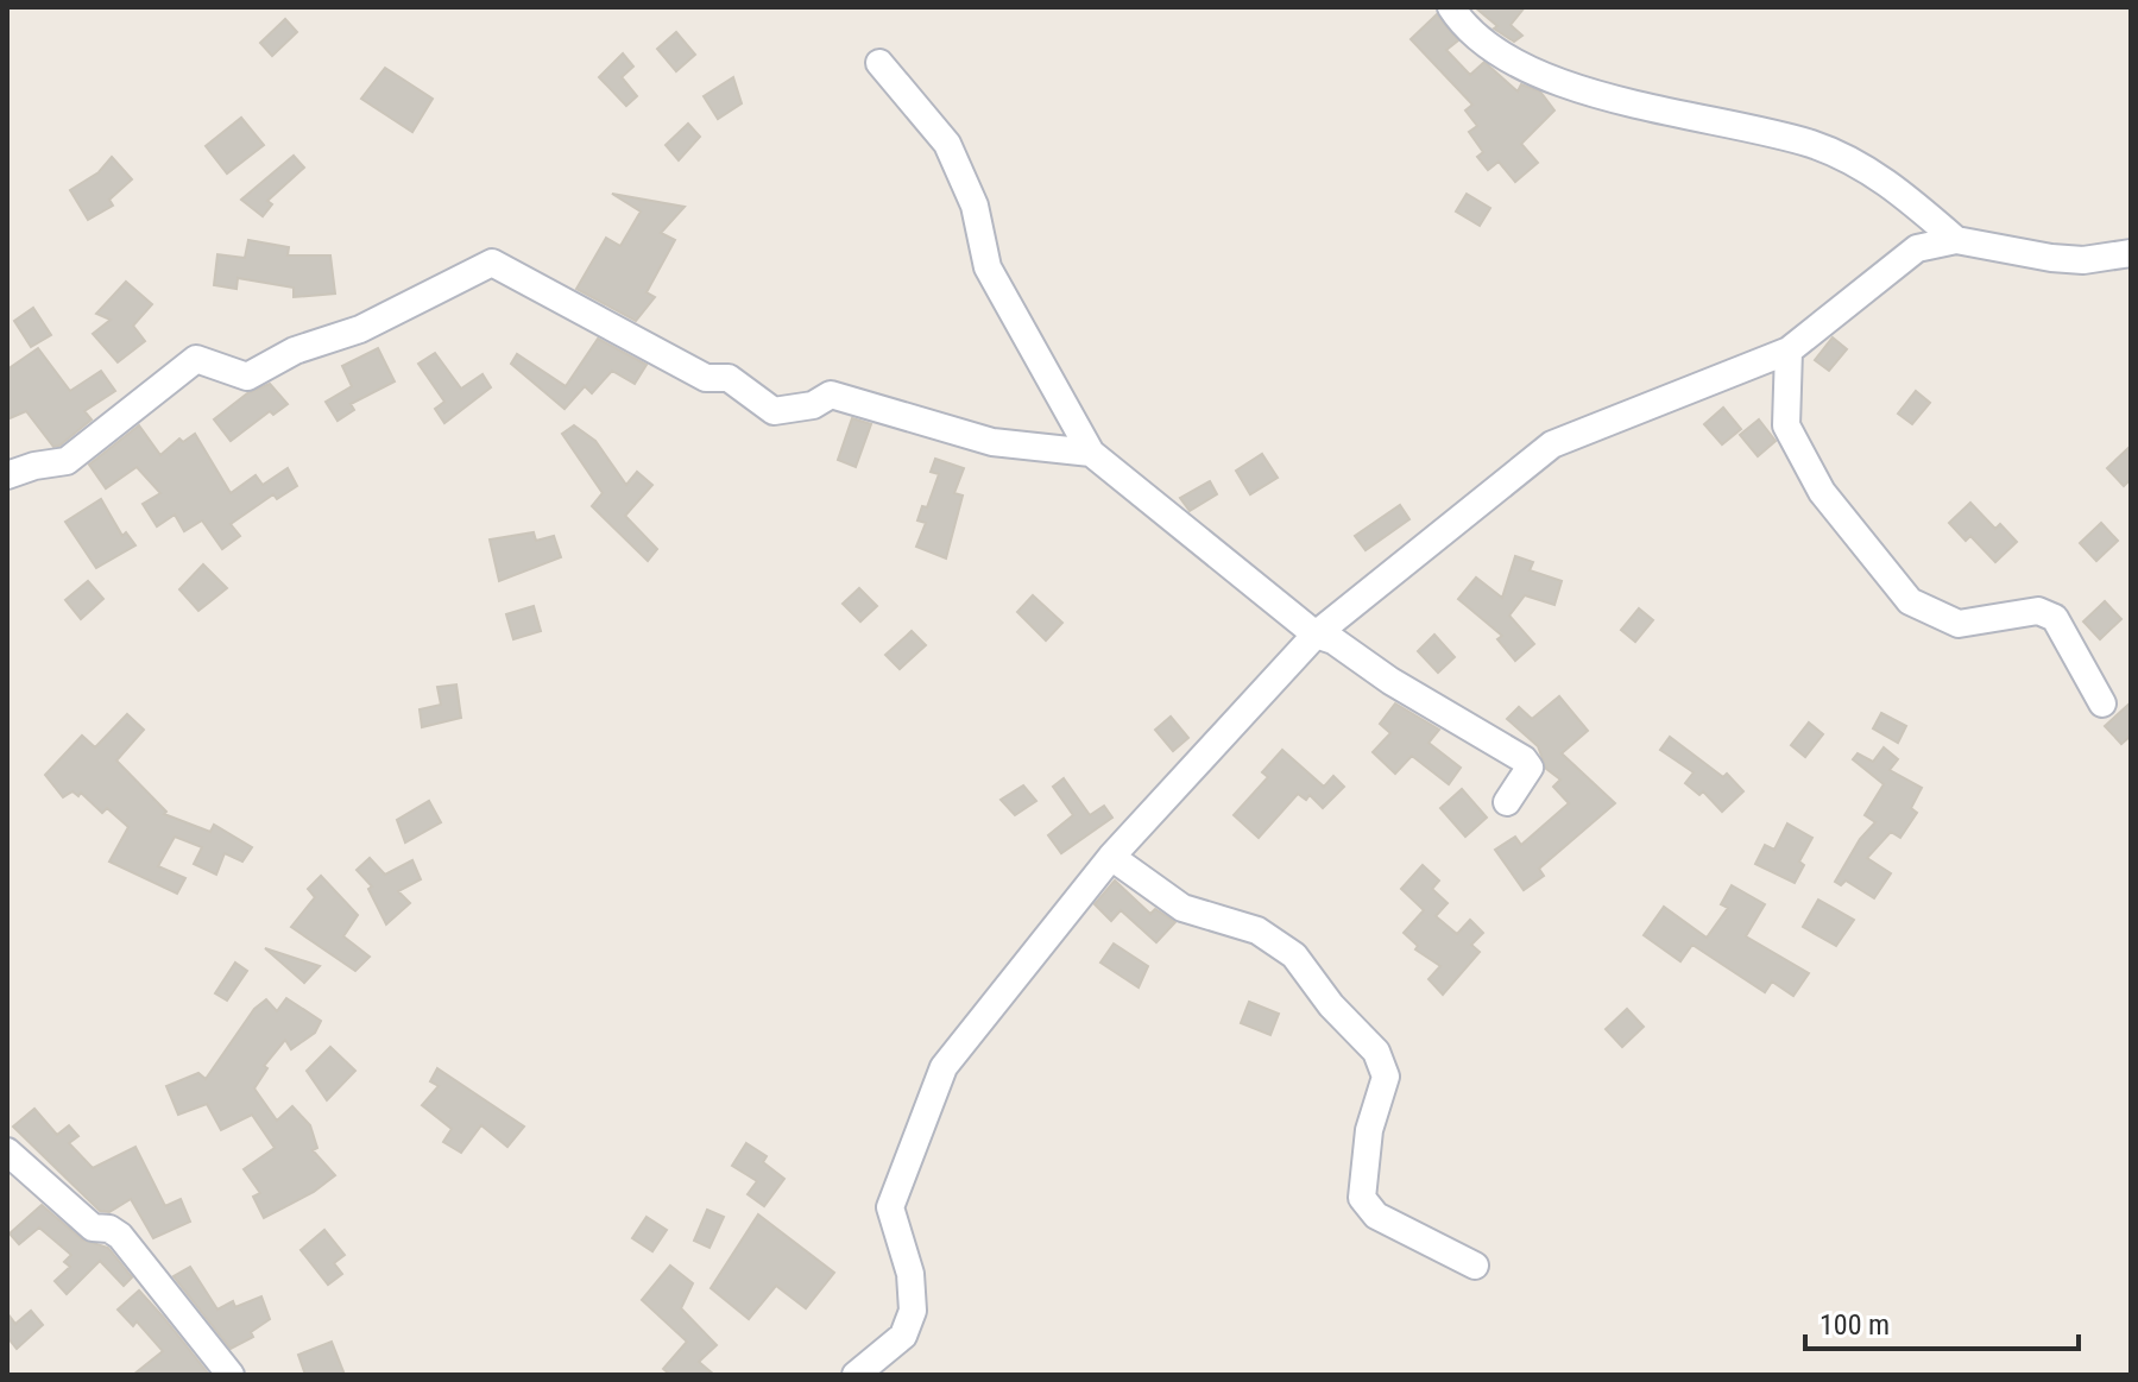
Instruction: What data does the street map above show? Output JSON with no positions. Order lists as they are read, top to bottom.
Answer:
{
  "scale_bar": "100 m"
}
